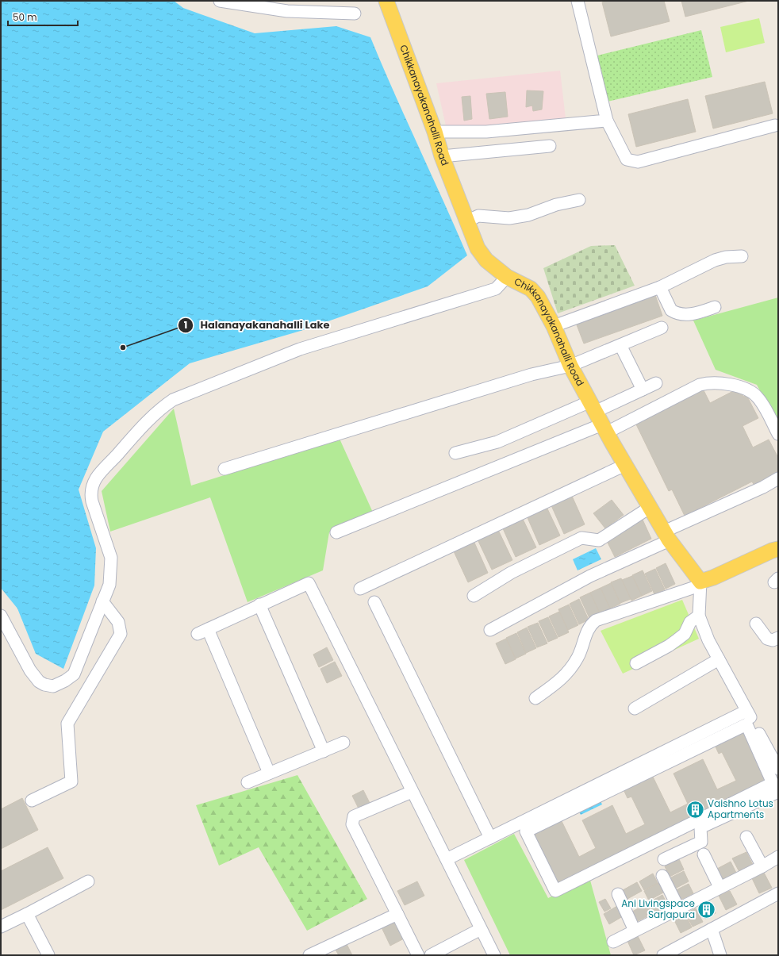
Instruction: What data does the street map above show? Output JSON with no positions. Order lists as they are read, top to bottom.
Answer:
{
  "streets": {
    "main road": ["Chikkanayakanahalli Road"]
  },
  "places": {
    "other": ["Halanayakanahalli Lake"],
    "building": ["Vaishno Lotus Apartments", "Ani Livingspace Sarjapura"]
  },
  "scale_bar": "50 m"
}
